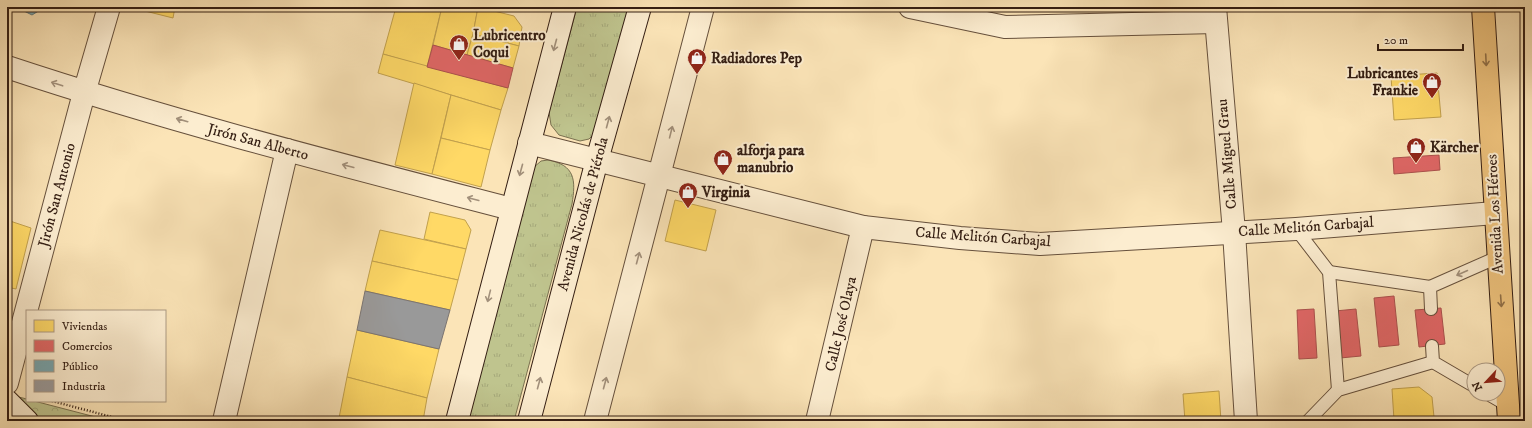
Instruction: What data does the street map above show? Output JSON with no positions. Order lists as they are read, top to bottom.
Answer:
{
  "streets": {
    "main road": ["Avenida Los Héroes"],
    "street": [
      "Jirón San Alberto",
      "Calle Miguel Grau",
      "Jirón San Antonio",
      "Avenida Nicolás de Piérola",
      "Calle Melitón Carbajal",
      "Calle José Olaya"
    ]
  },
  "crossings": [
    ["Jirón San Alberto", "Jirón San Antonio"],
    ["Calle Miguel Grau", "Calle Melitón Carbajal"],
    ["Avenida Nicolás de Piérola", "Calle Melitón Carbajal"],
    ["Avenida Los Héroes", "Calle Melitón Carbajal"],
    ["Calle Melitón Carbajal", "Calle José Olaya"]
  ],
  "one_way": ["Jirón San Alberto", "Avenida Los Héroes"],
  "places": {
    "shop": [
      "Lubricentro Coqui",
      "Radiadores Pep",
      "Lubricantes Frankie",
      "Kärcher",
      "alforja para manubrio",
      "Virginia"
    ]
  },
  "legend": [
    "Viviendas",
    "Comercios",
    "Público",
    "Industria"
  ],
  "scale_bar": "20 m",
  "north": "bottom left"
}
